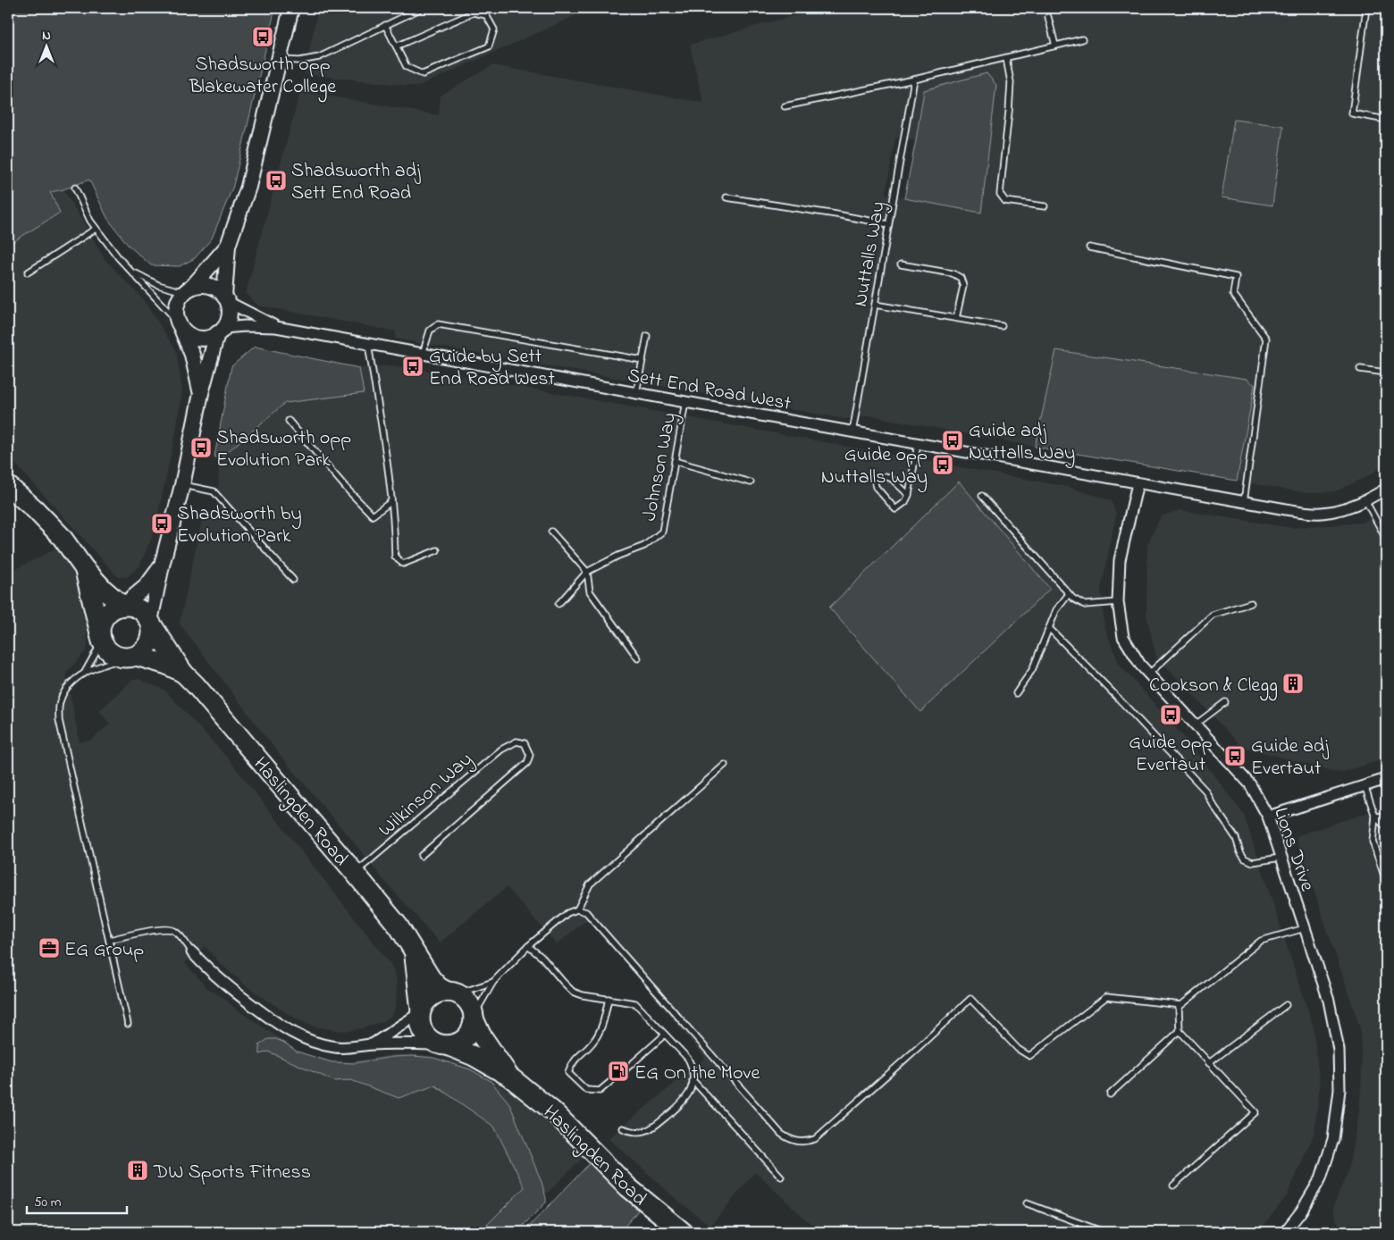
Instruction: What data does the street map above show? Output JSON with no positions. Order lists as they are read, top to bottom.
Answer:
{
  "streets": {
    "highway": ["Haslingden Road"],
    "street": ["Sett End Road West", "Lions Drive"],
    "lane": ["Nuttalls Way", "Johnson Way", "Wilkinson Way"]
  },
  "crossings": [
    ["Nuttalls Way", "Sett End Road West"],
    ["Sett End Road West", "Johnson Way"],
    ["Sett End Road West", "Lions Drive"],
    ["Wilkinson Way", "Haslingden Road"]
  ],
  "places": {
    "bus stop": [
      "Shadsworth opp Blakewater College",
      "Shadsworth adj Sett End Road",
      "Guide by Sett End Road West",
      "Guide adj Nuttalls Way",
      "Shadsworth opp Evolution Park",
      "Guide opp Nuttalls Way",
      "Shadsworth by Evolution Park",
      "Guide opp Evertaut",
      "Guide adj Evertaut"
    ],
    "building": ["Cookson & Clegg", "DW Sports Fitness"],
    "office": ["EG Group"],
    "fuel station": ["EG On the Move"]
  },
  "scale_bar": "50 m",
  "north": "top"
}
